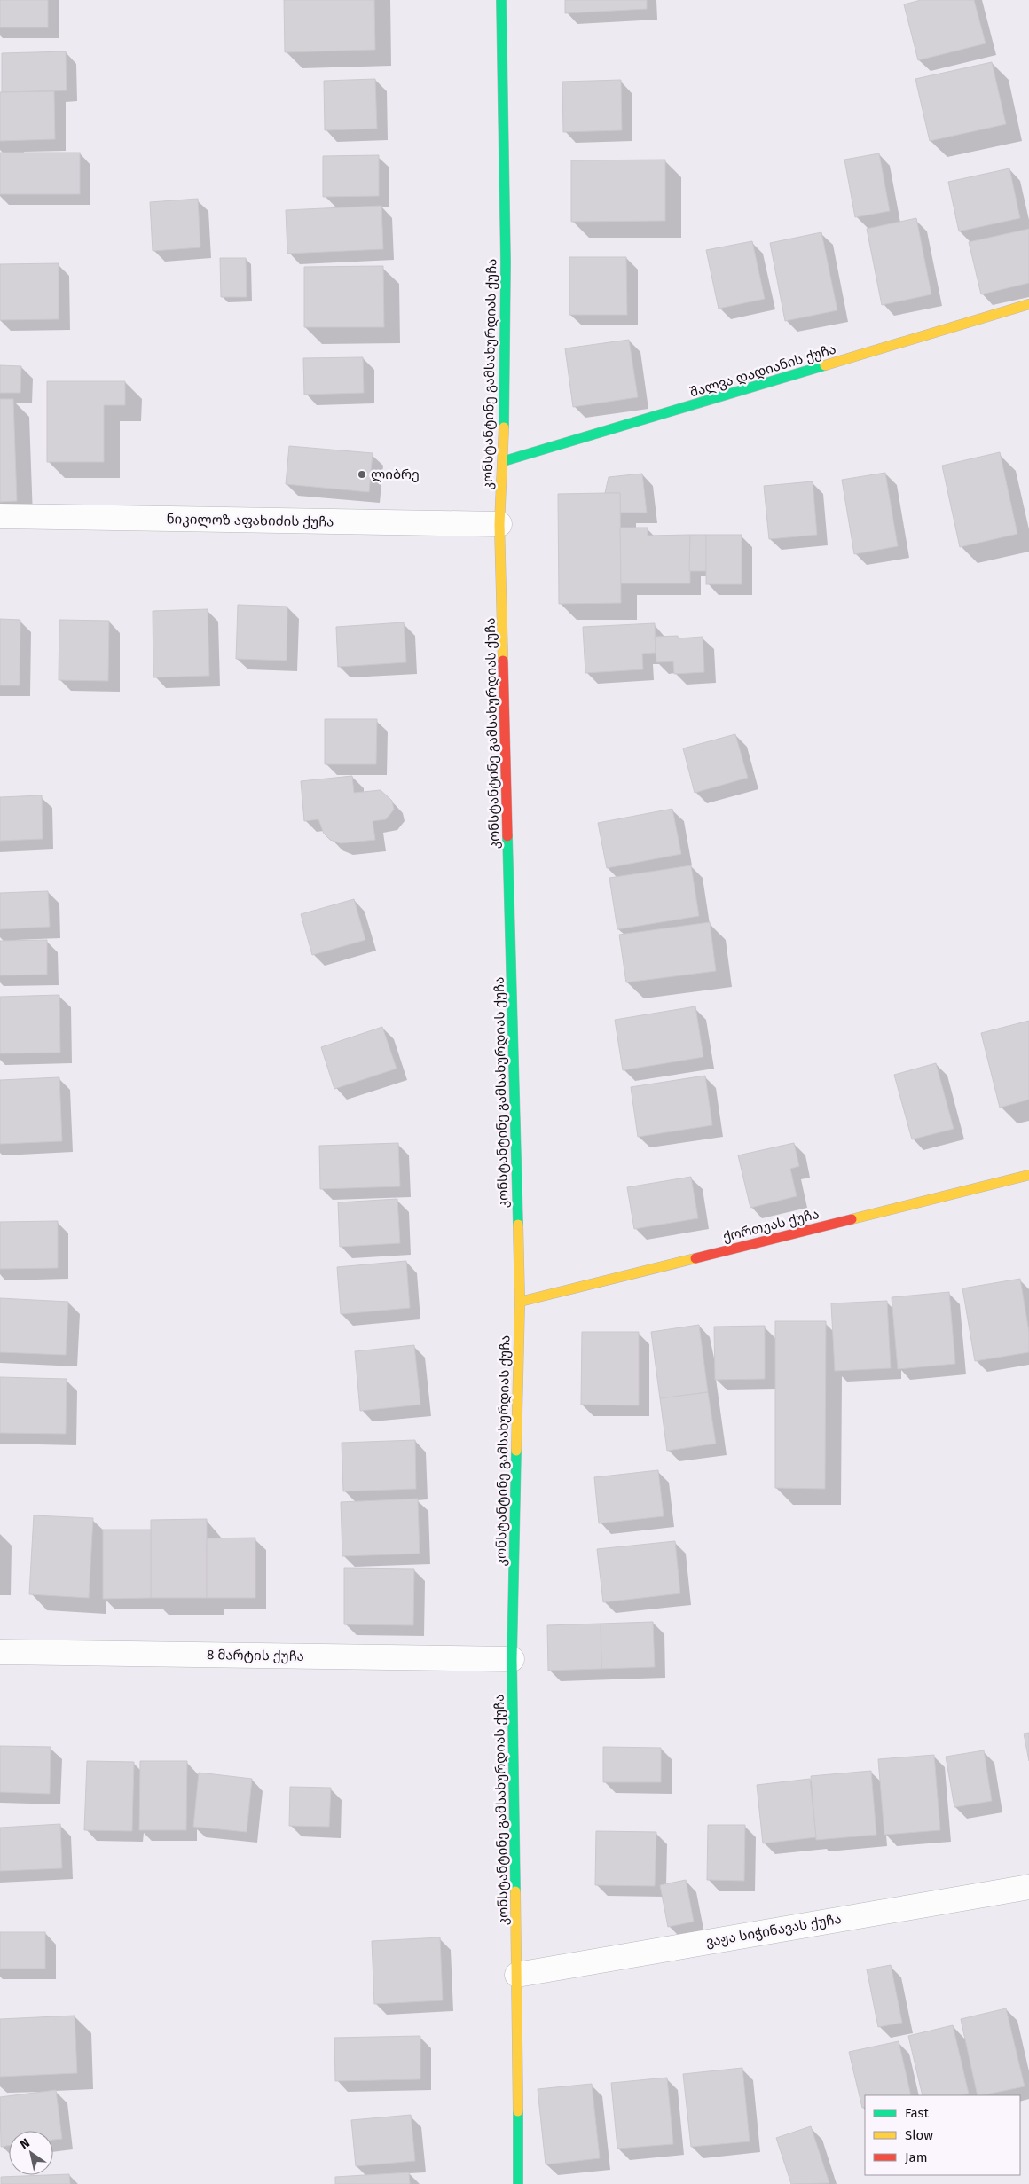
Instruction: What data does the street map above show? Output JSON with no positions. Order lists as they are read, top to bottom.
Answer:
{
  "streets": {
    "main road": ["შალვა დადიანის ქუჩა", "კონსტანტინე გამსახურდიას ქუჩა", "ქორთუას ქუჩა"],
    "street": ["ნიკილოზ აფახიძის ქუჩა", "8 მარტის ქუჩა", "ვაჟა სიჭინავას ქუჩა"]
  },
  "crossings": [
    ["შალვა დადიანის ქუჩა", "კონსტანტინე გამსახურდიას ქუჩა"],
    ["კონსტანტინე გამსახურდიას ქუჩა", "ნიკილოზ აფახიძის ქუჩა"],
    ["კონსტანტინე გამსახურდიას ქუჩა", "ქორთუას ქუჩა"],
    ["კონსტანტინე გამსახურდიას ქუჩა", "8 მარტის ქუჩა"],
    ["კონსტანტინე გამსახურდიას ქუჩა", "ვაჟა სიჭინავას ქუჩა"]
  ],
  "places": ["ლიბრე"],
  "legend": ["Fast", "Slow", "Jam"],
  "north": "top left"
}
